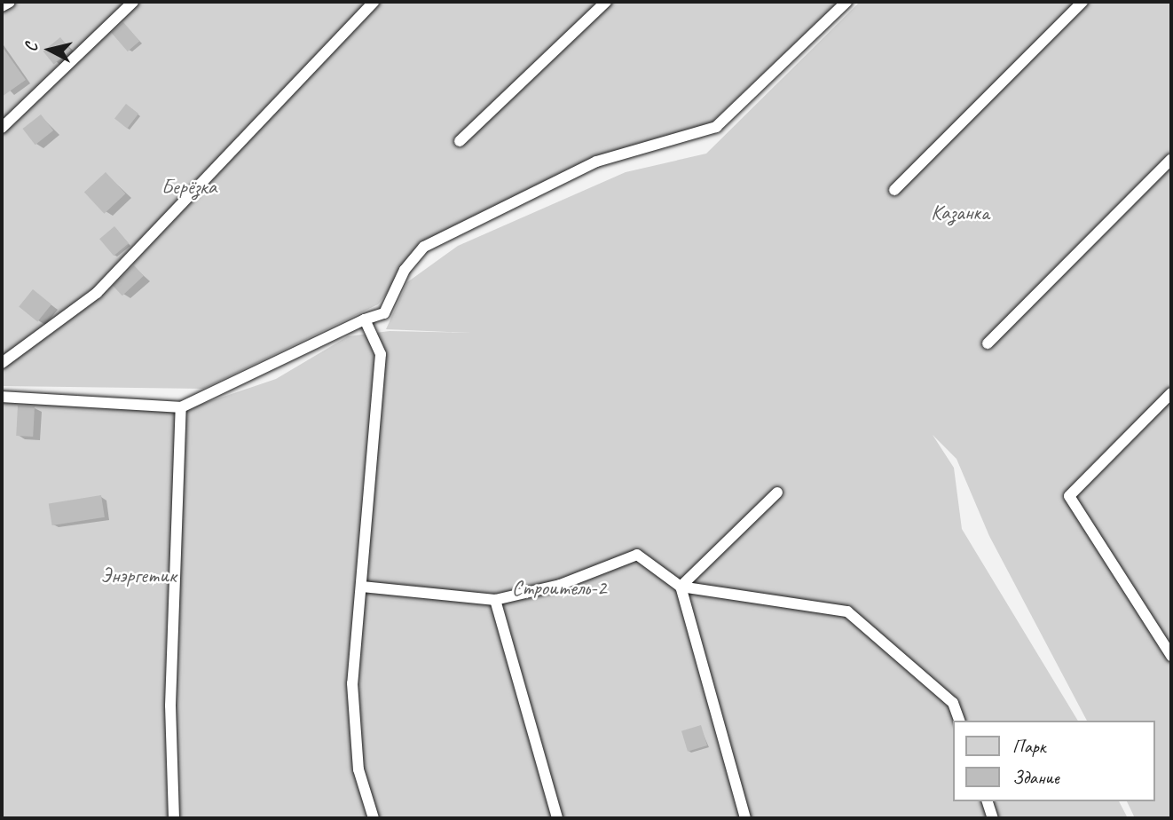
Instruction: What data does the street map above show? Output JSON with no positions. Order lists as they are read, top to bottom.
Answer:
{
  "parks": [
    "Берёзка",
    "Казанка",
    "Энэргетик",
    "Строитель-2"
  ],
  "legend": ["Парк", "Здание"],
  "north": "left"
}
